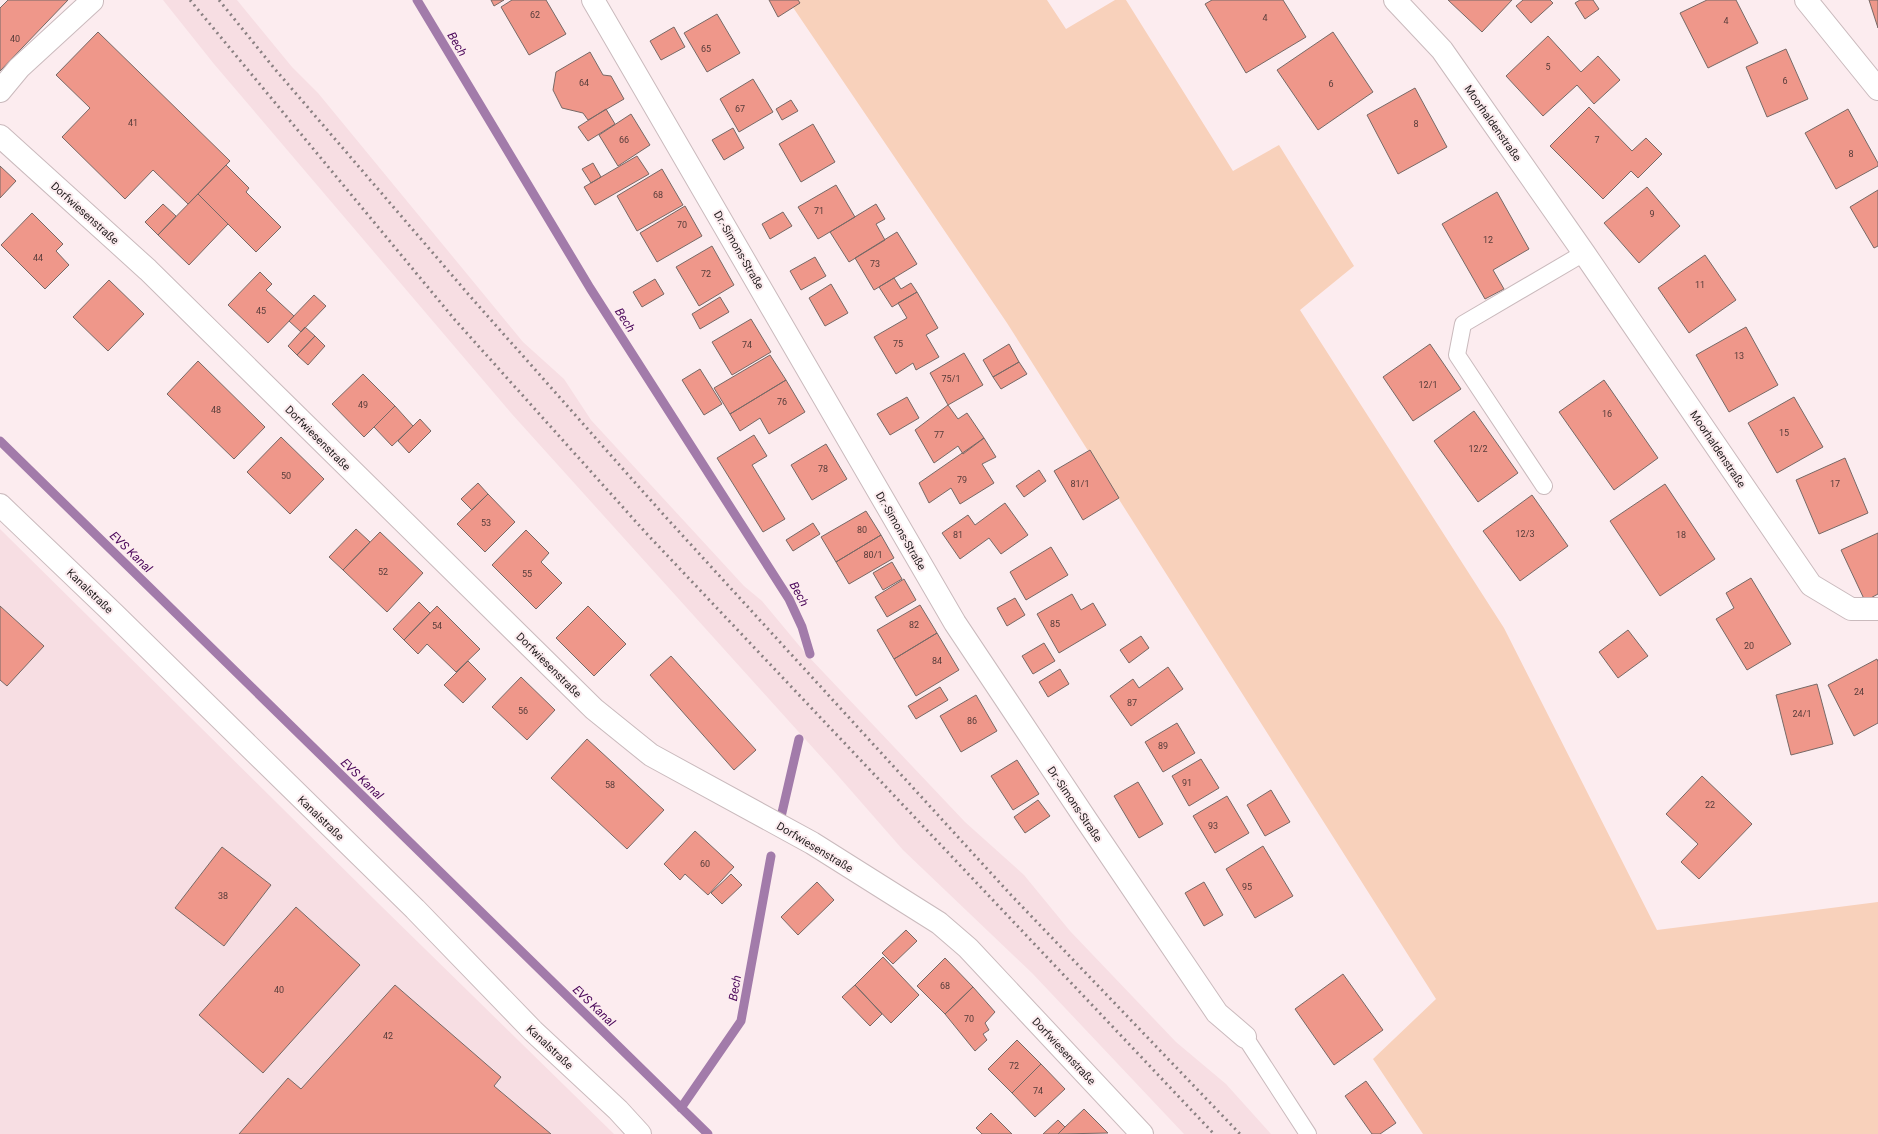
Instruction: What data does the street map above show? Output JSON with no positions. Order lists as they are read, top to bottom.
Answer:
{
  "streets": {
    "street": [
      "Moorhaldenstraße",
      "Dorfwiesenstraße",
      "Dr.-Simons-Straße",
      "Kanalstraße"
    ]
  },
  "water": ["Bech", "EVS Kanal"],
  "house_numbers": [
    "62",
    "4",
    "4",
    "40",
    "65",
    "5",
    "6",
    "64",
    "6",
    "67",
    "41",
    "8",
    "66",
    "7",
    "8",
    "68",
    "71",
    "9",
    "70",
    "12",
    "44",
    "73",
    "72",
    "11",
    "45",
    "75",
    "74",
    "13",
    "75/1",
    "12/1",
    "76",
    "49",
    "48",
    "16",
    "15",
    "77",
    "12/2",
    "78",
    "50",
    "79",
    "81/1",
    "17",
    "53",
    "80",
    "12/3",
    "81",
    "18",
    "80/1",
    "52",
    "55",
    "85",
    "82",
    "54",
    "20",
    "84",
    "24",
    "87",
    "56",
    "24/1",
    "86",
    "89",
    "91",
    "58",
    "22",
    "93",
    "60",
    "95",
    "38",
    "68",
    "40",
    "70",
    "42",
    "72",
    "74"
  ]
}
